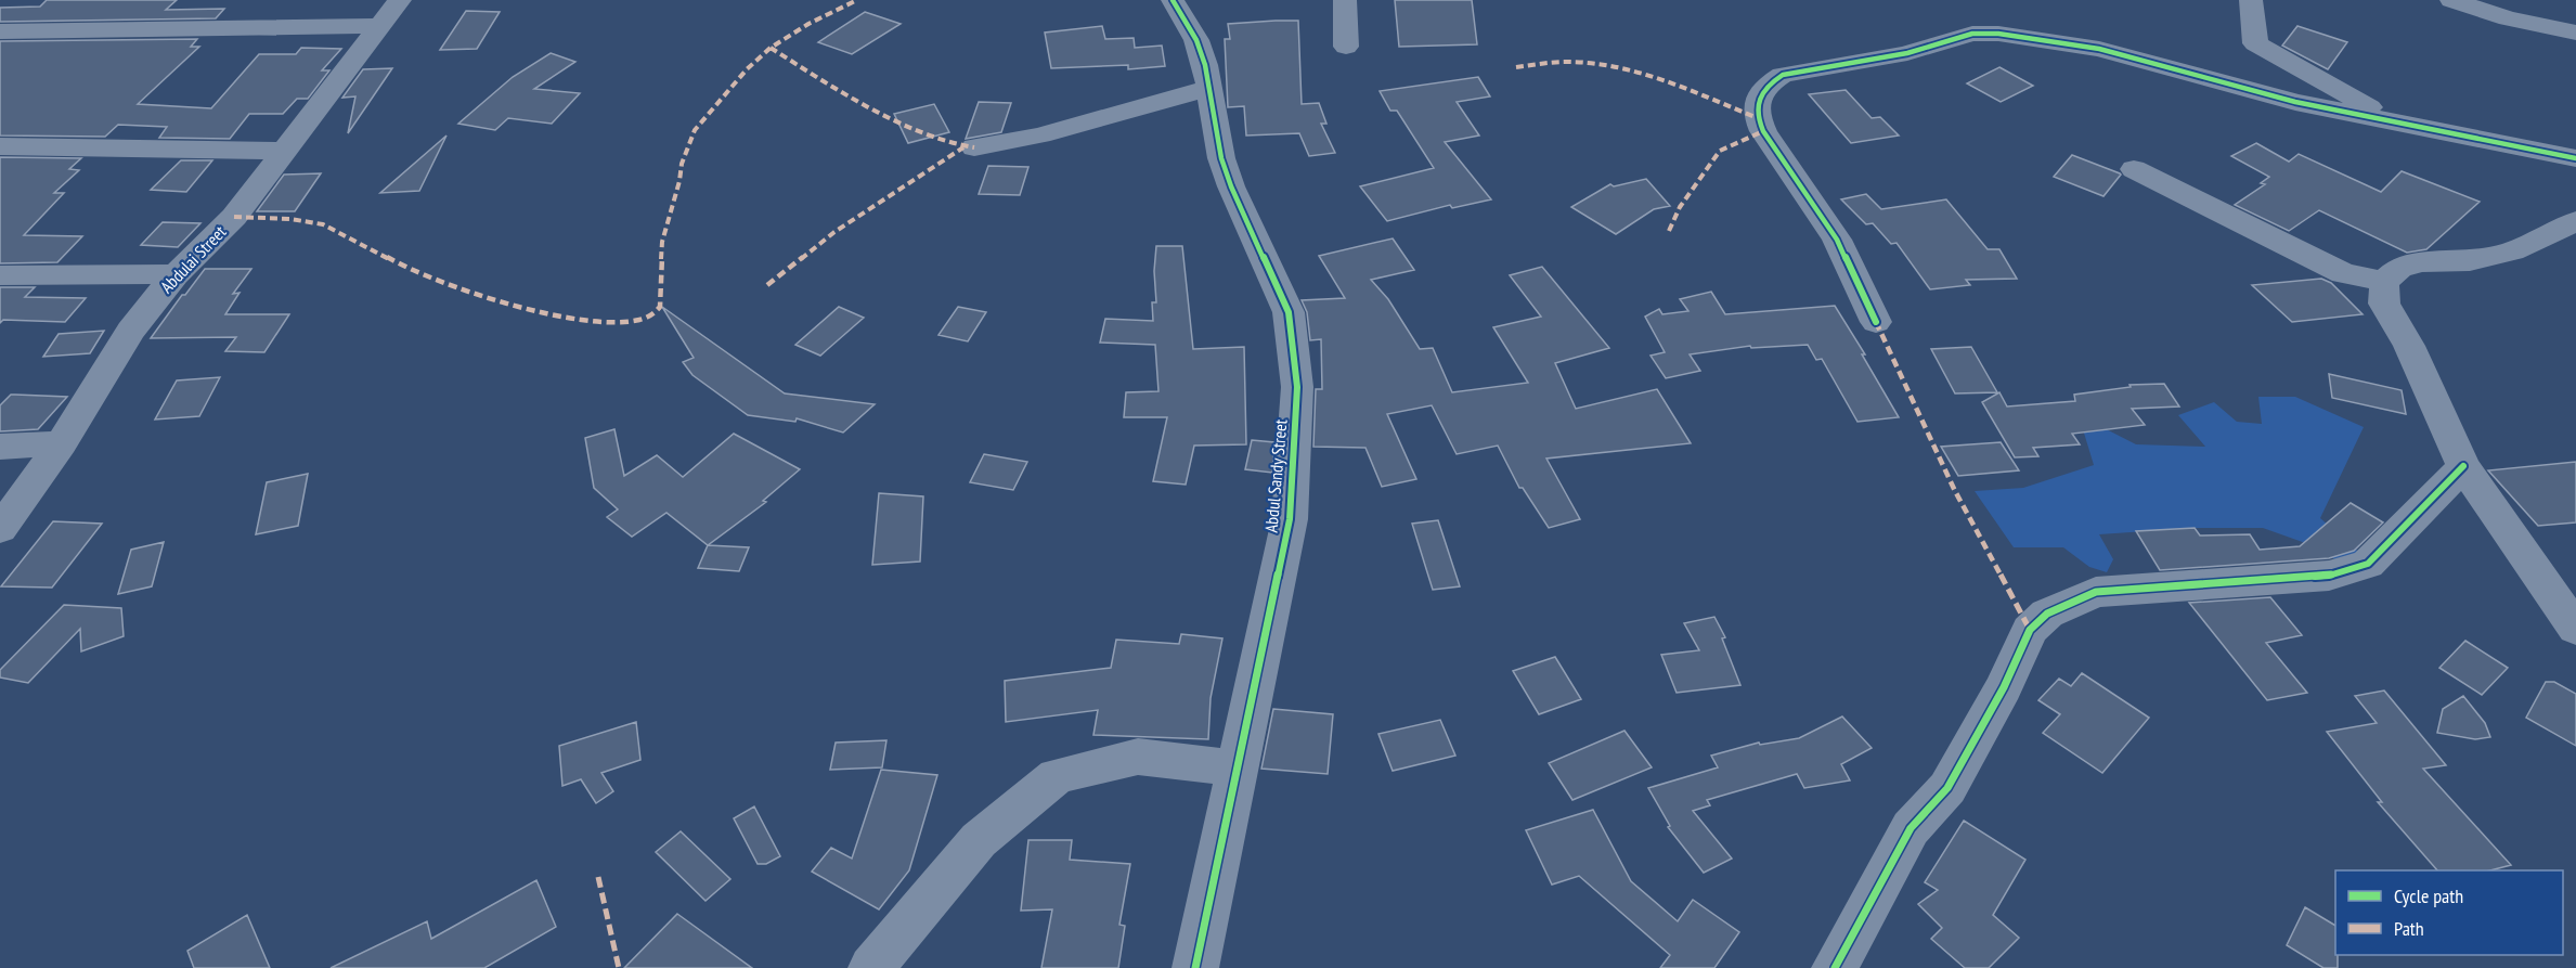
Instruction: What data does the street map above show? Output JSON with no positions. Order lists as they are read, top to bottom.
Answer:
{
  "streets": {
    "street": ["Abdulai Street", "Abdul Sandy Street"]
  },
  "legend": ["Cycle path", "Path"]
}
